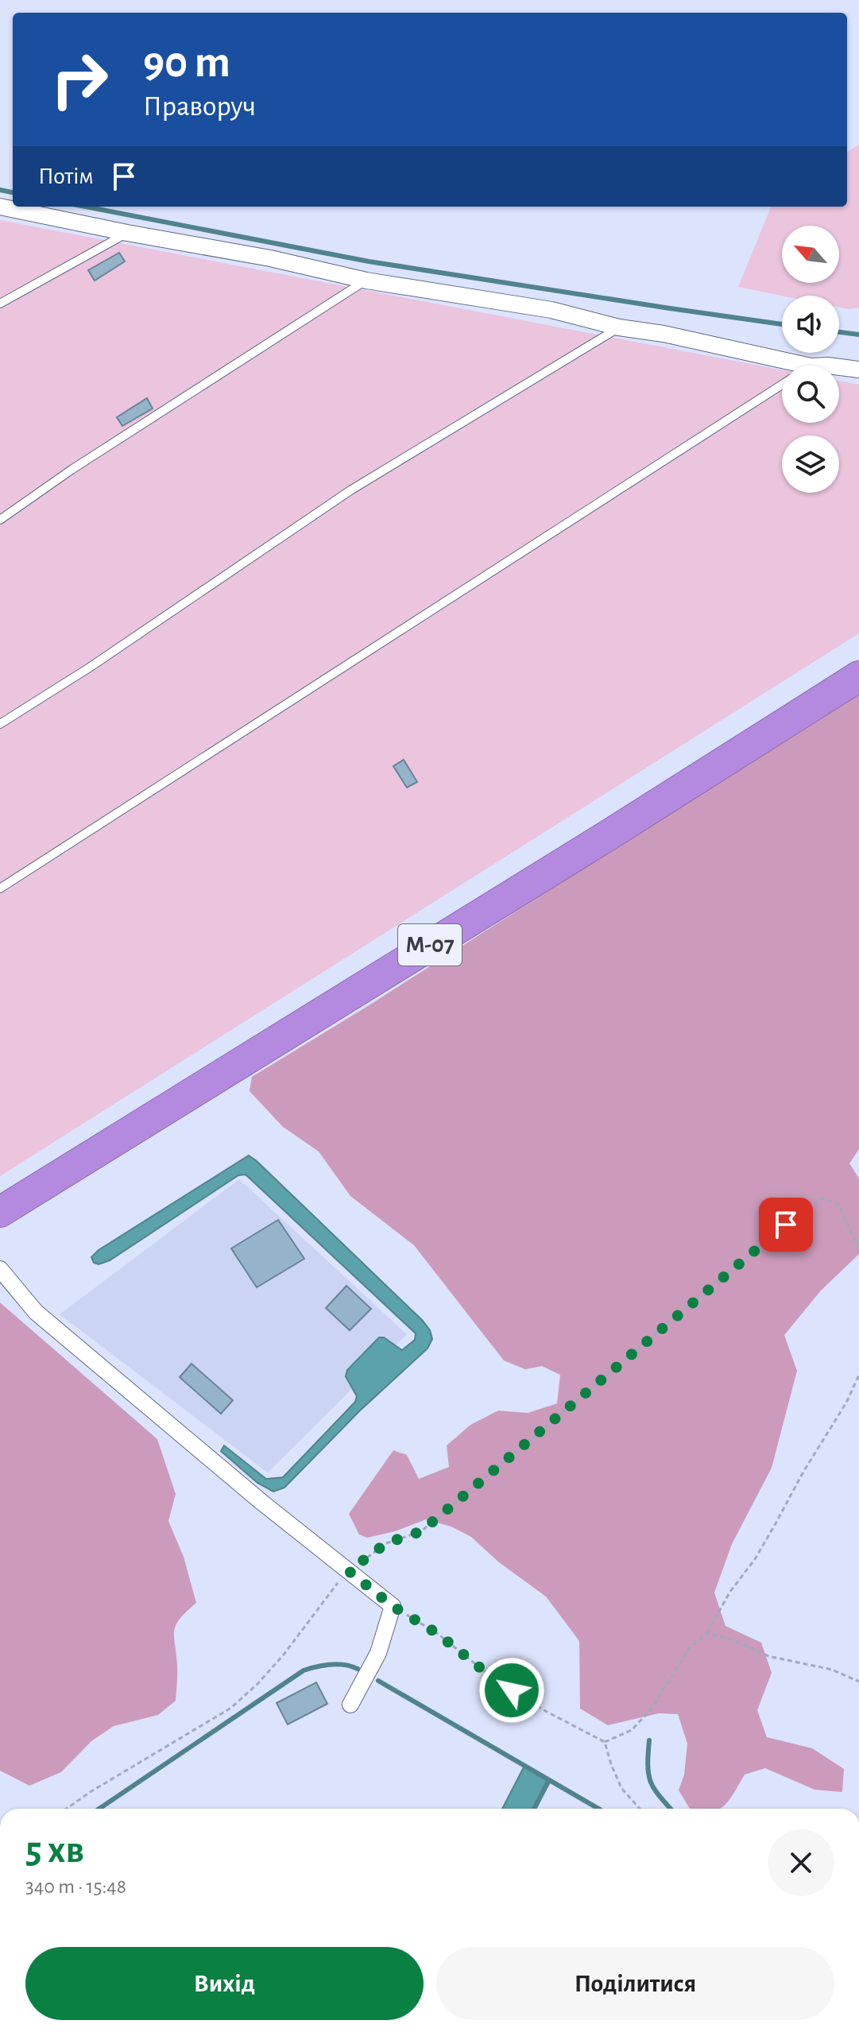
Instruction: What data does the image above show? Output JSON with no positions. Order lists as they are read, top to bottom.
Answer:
{
  "streets": {
    "highway": ["М-07"]
  },
  "north": "top left",
  "page": {
    "turn": ["90 m", "Праворуч"],
    "then": "Потім",
    "heading": ["5 хв", "340 m · 15:48"],
    "buttons": ["Вихід", "Поділитися"]
  }
}
